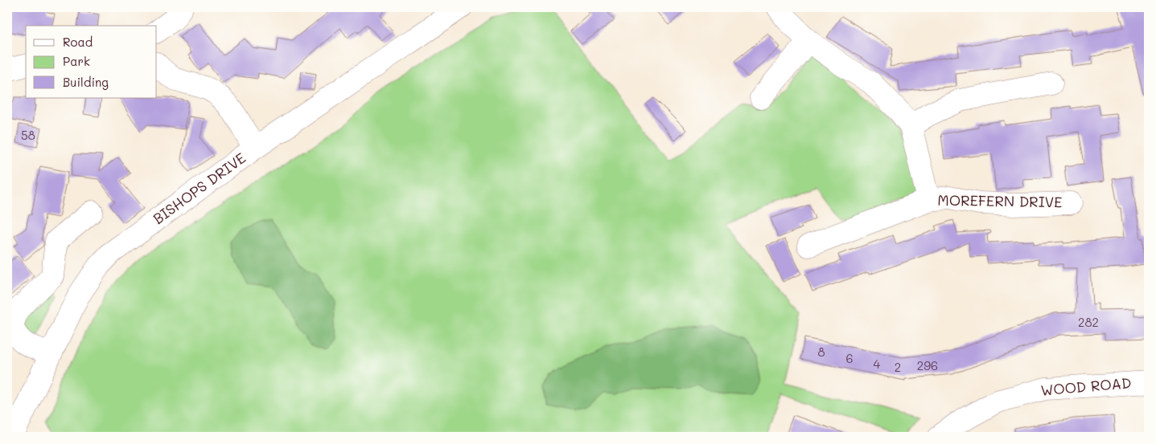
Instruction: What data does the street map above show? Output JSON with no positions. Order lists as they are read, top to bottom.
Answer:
{
  "streets": {
    "street": ["BISHOPS DRIVE", "MOREFERN DRIVE", "WOOD ROAD"]
  },
  "house_numbers": [
    "58",
    "282",
    "8",
    "6",
    "4",
    "296",
    "2"
  ],
  "legend": ["Road", "Park", "Building"]
}
